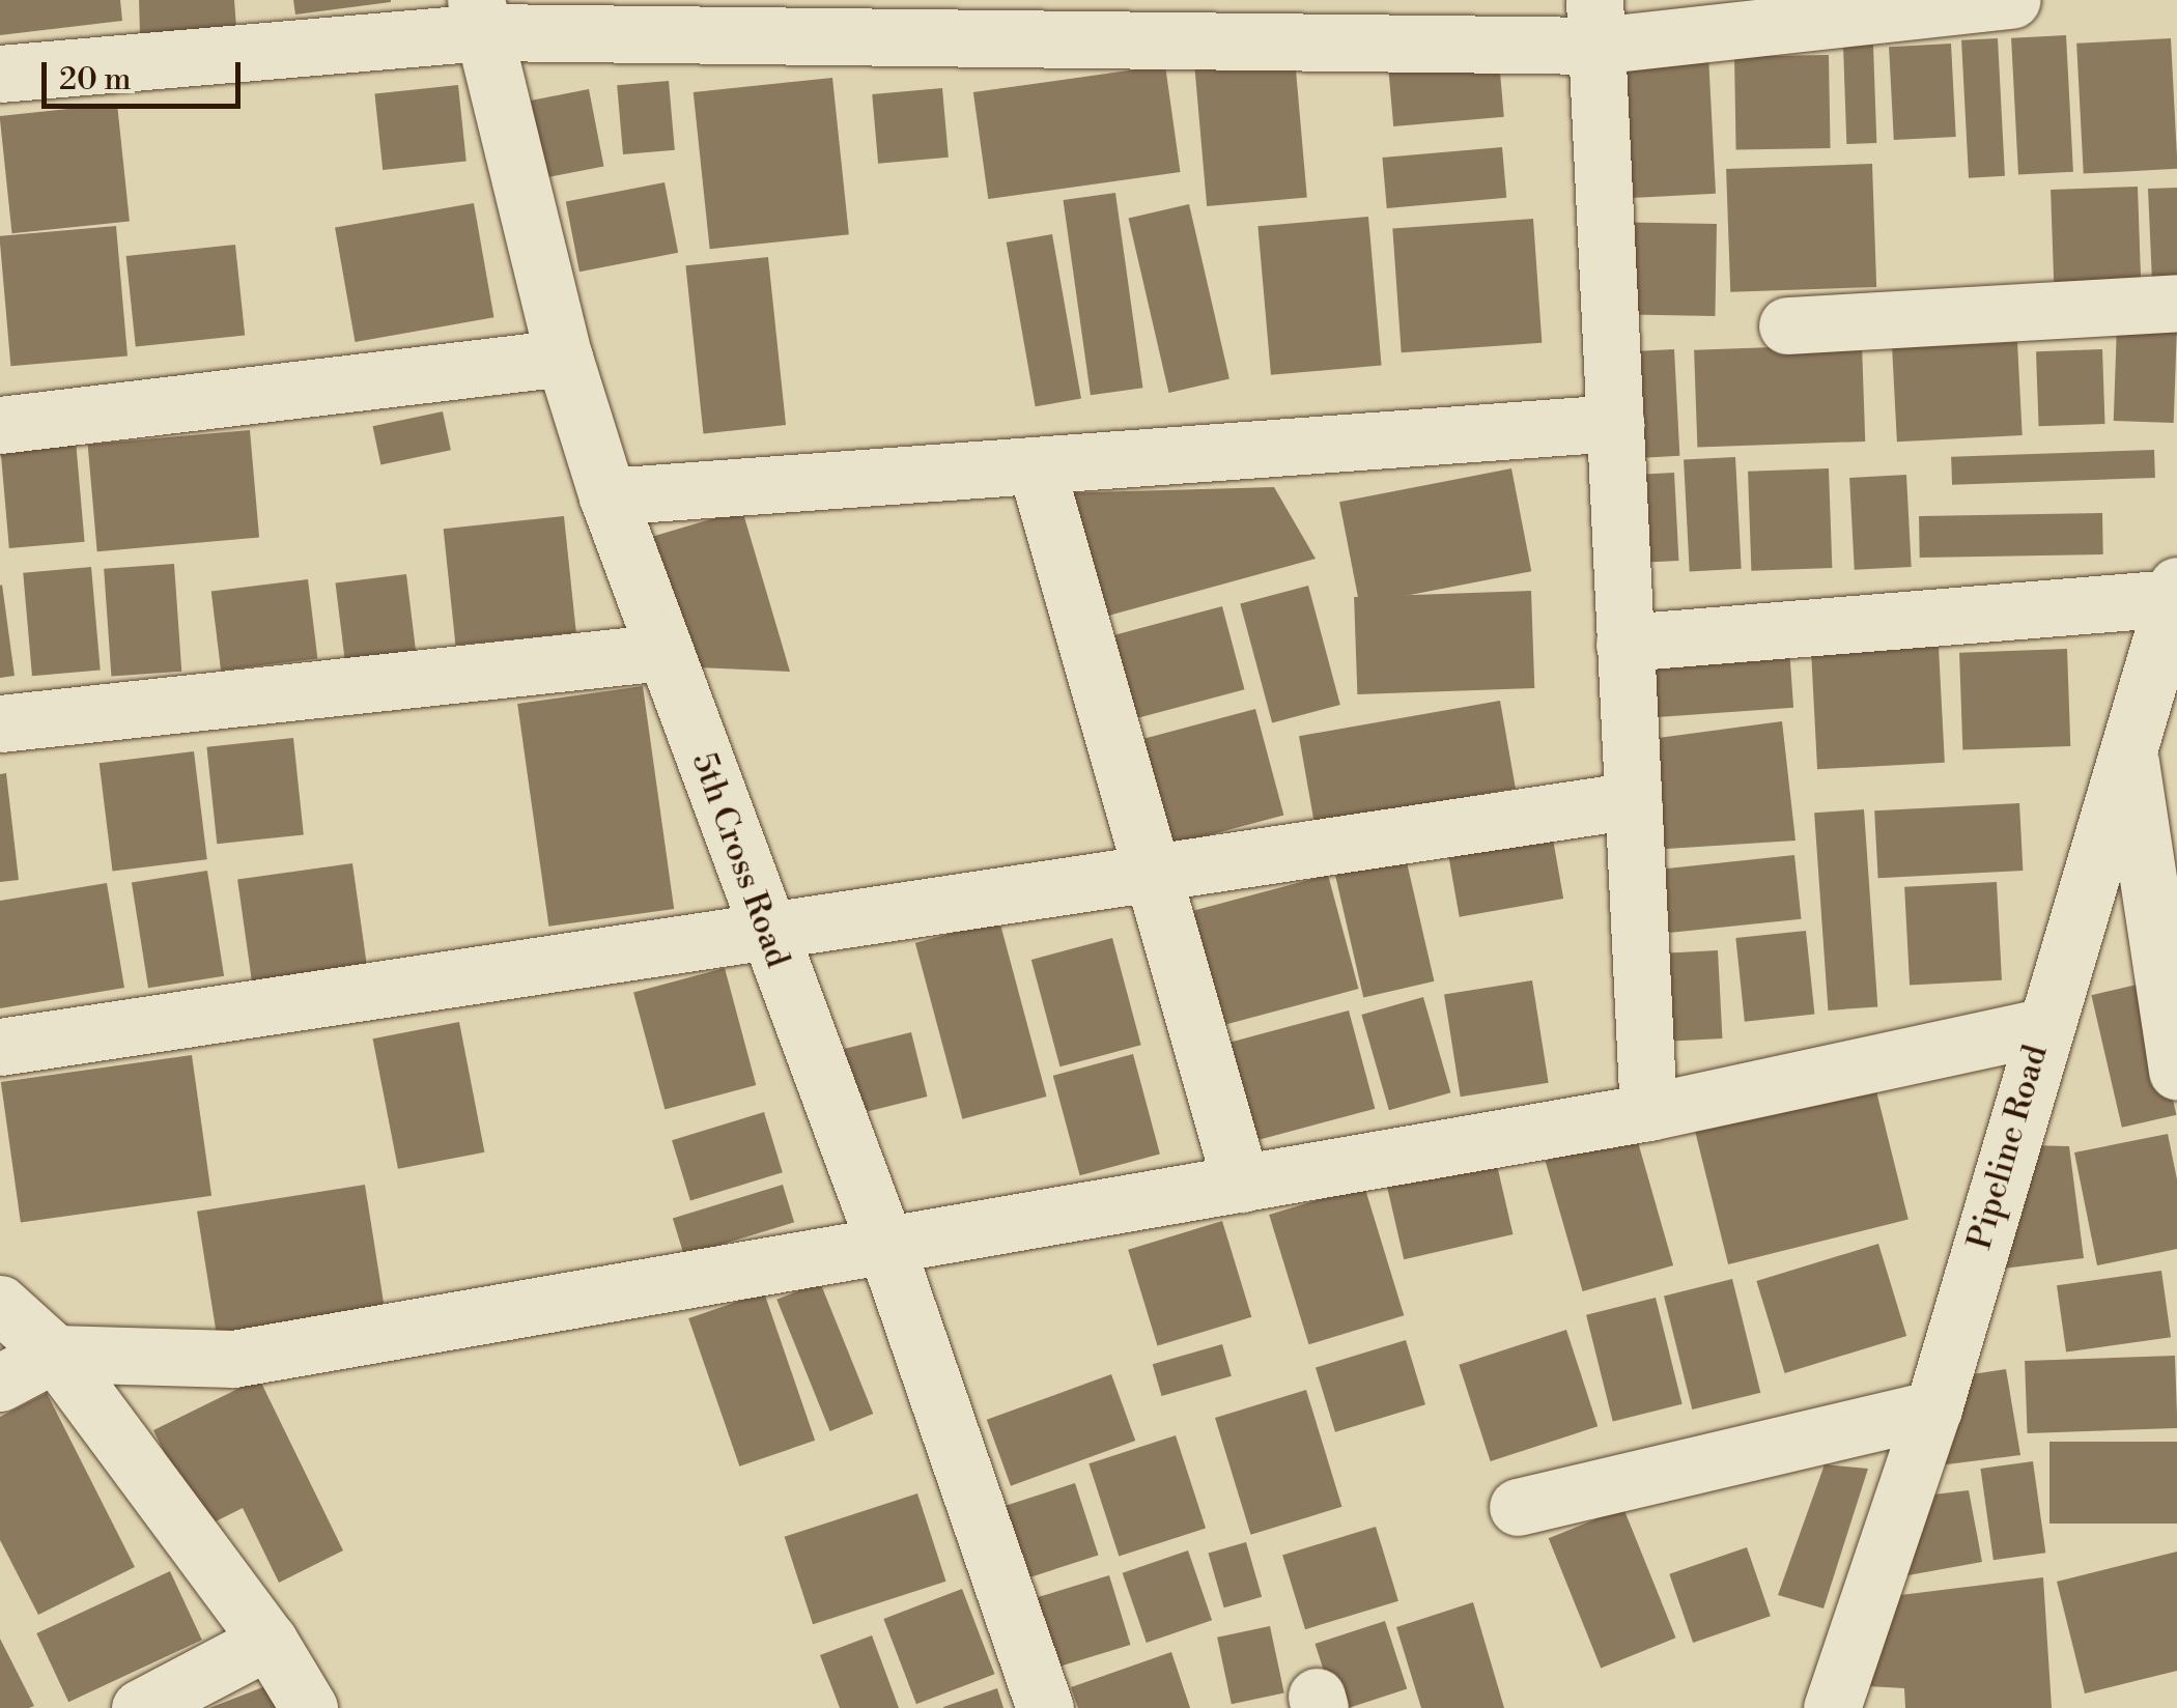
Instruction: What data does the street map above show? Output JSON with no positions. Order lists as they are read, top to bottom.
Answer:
{
  "streets": {
    "street": ["5th Cross Road", "Pipeline Road"]
  },
  "scale_bar": "20 m"
}
